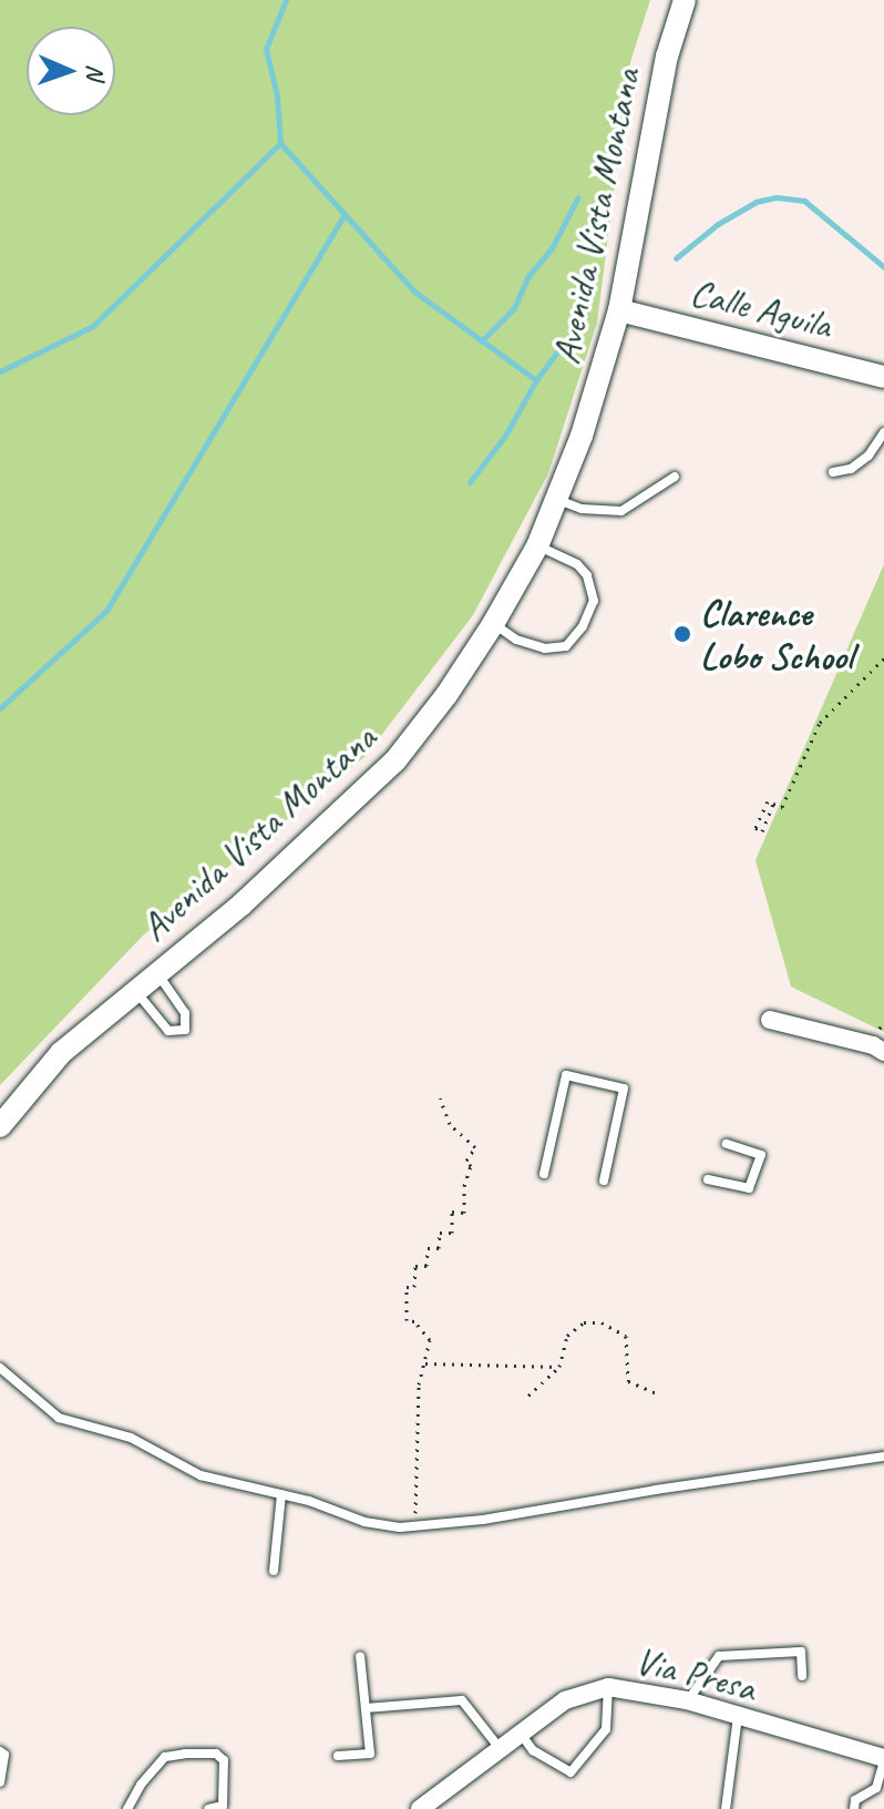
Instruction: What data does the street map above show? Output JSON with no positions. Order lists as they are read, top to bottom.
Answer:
{
  "streets": {
    "street": ["Avenida Vista Montana", "Calle Aguila", "Via Presa"]
  },
  "crossings": [
    ["Avenida Vista Montana", "Calle Aguila"]
  ],
  "places": ["Clarence Lobo School"],
  "north": "right"
}
